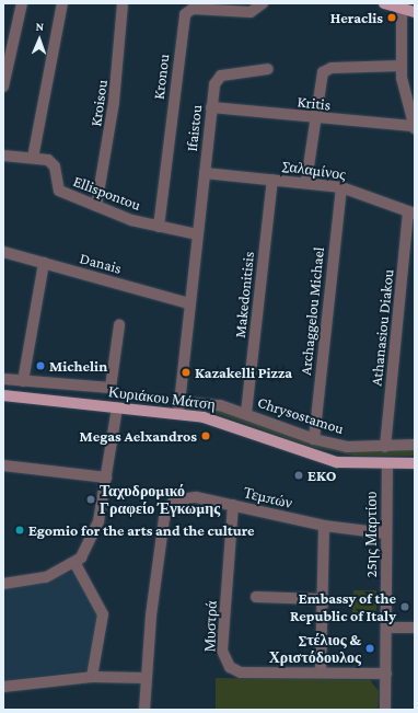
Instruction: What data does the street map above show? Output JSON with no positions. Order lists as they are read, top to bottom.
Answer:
{
  "streets": {
    "main road": ["Κυριάκου Μάτση"],
    "street": [
      "Kronou",
      "Kroisou",
      "Kritis",
      "Ifaistou",
      "Σαλαμίνος",
      "Ellispontou",
      "Danais",
      "Makedonitisis",
      "Archaggelou Michael",
      "Athanasiou Diakou",
      "Chrysostamou",
      "Τεμπών",
      "25ης Μαρτίου",
      "Μυστρά"
    ]
  },
  "crossings": [
    ["Kronou", "Ellispontou"],
    ["Kroisou", "Ellispontou"],
    ["Kritis", "Ifaistou"],
    ["Ifaistou", "Σαλαμίνος"],
    ["Ifaistou", "Ellispontou"],
    ["Ifaistou", "Danais"],
    ["Ifaistou", "Κυριάκου Μάτση"],
    ["Ifaistou", "Chrysostamou"],
    ["Σαλαμίνος", "Makedonitisis"],
    ["Σαλαμίνος", "Archaggelou Michael"],
    ["Σαλαμίνος", "Athanasiou Diakou"],
    ["Makedonitisis", "Chrysostamou"],
    ["Archaggelou Michael", "Chrysostamou"],
    ["Athanasiou Diakou", "Chrysostamou"],
    ["Κυριάκου Μάτση", "Chrysostamou"],
    ["Κυριάκου Μάτση", "25ης Μαρτίου"],
    ["Τεμπών", "25ης Μαρτίου"],
    ["Τεμπών", "Μυστρά"],
    ["25ης Μαρτίου", "Μυστρά"]
  ],
  "places": [
    "Heraclis",
    "Michelin",
    "Kazakelli Pizza",
    "Megas Aelxandros",
    "EKO",
    "Ταχυδρομικό Γραφείο Έγκωμης",
    "Egomio for the arts and the culture",
    "Embassy of the Republic of Italy",
    "Στέλιος & Χριστόδουλος"
  ],
  "north": "top"
}
